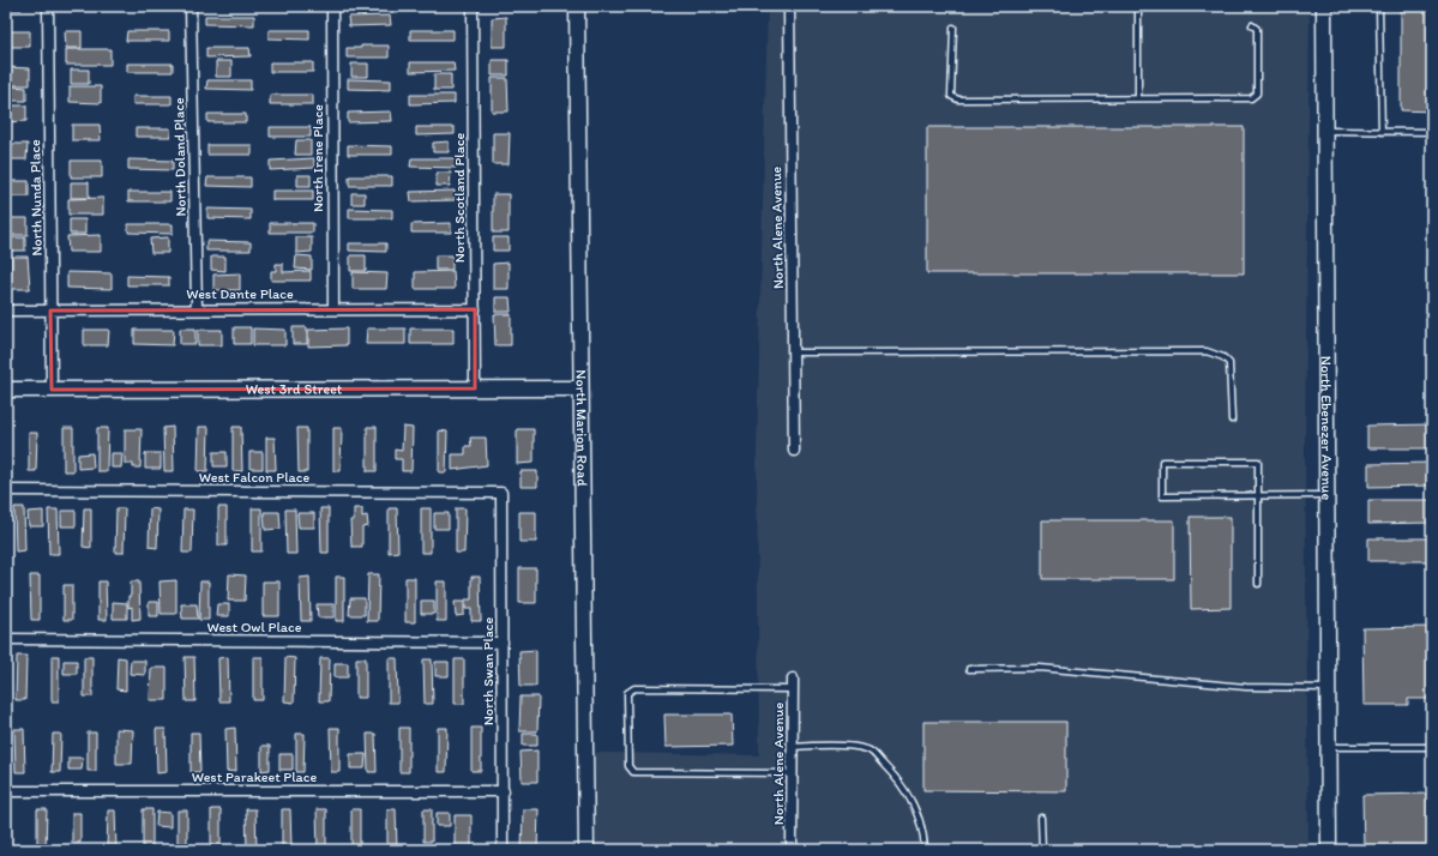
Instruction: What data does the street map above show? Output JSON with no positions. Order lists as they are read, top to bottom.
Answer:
{
  "streets": {
    "street": [
      "North Doland Place",
      "North Irene Place",
      "North Nunda Place",
      "North Scotland Place",
      "North Alene Avenue",
      "West Dante Place",
      "West 3rd Street",
      "North Marion Road",
      "North Ebenezer Avenue",
      "West Falcon Place",
      "West Owl Place",
      "North Swan Place",
      "West Parakeet Place"
    ]
  },
  "crossings": [
    ["North Doland Place", "West Dante Place"],
    ["North Irene Place", "West Dante Place"],
    ["North Nunda Place", "West Dante Place"],
    ["North Nunda Place", "West 3rd Street"],
    ["North Scotland Place", "West Dante Place"],
    ["North Scotland Place", "West 3rd Street"],
    ["West 3rd Street", "North Marion Road"],
    ["West Falcon Place", "North Swan Place"],
    ["West Owl Place", "North Swan Place"],
    ["North Swan Place", "West Parakeet Place"]
  ]
}
